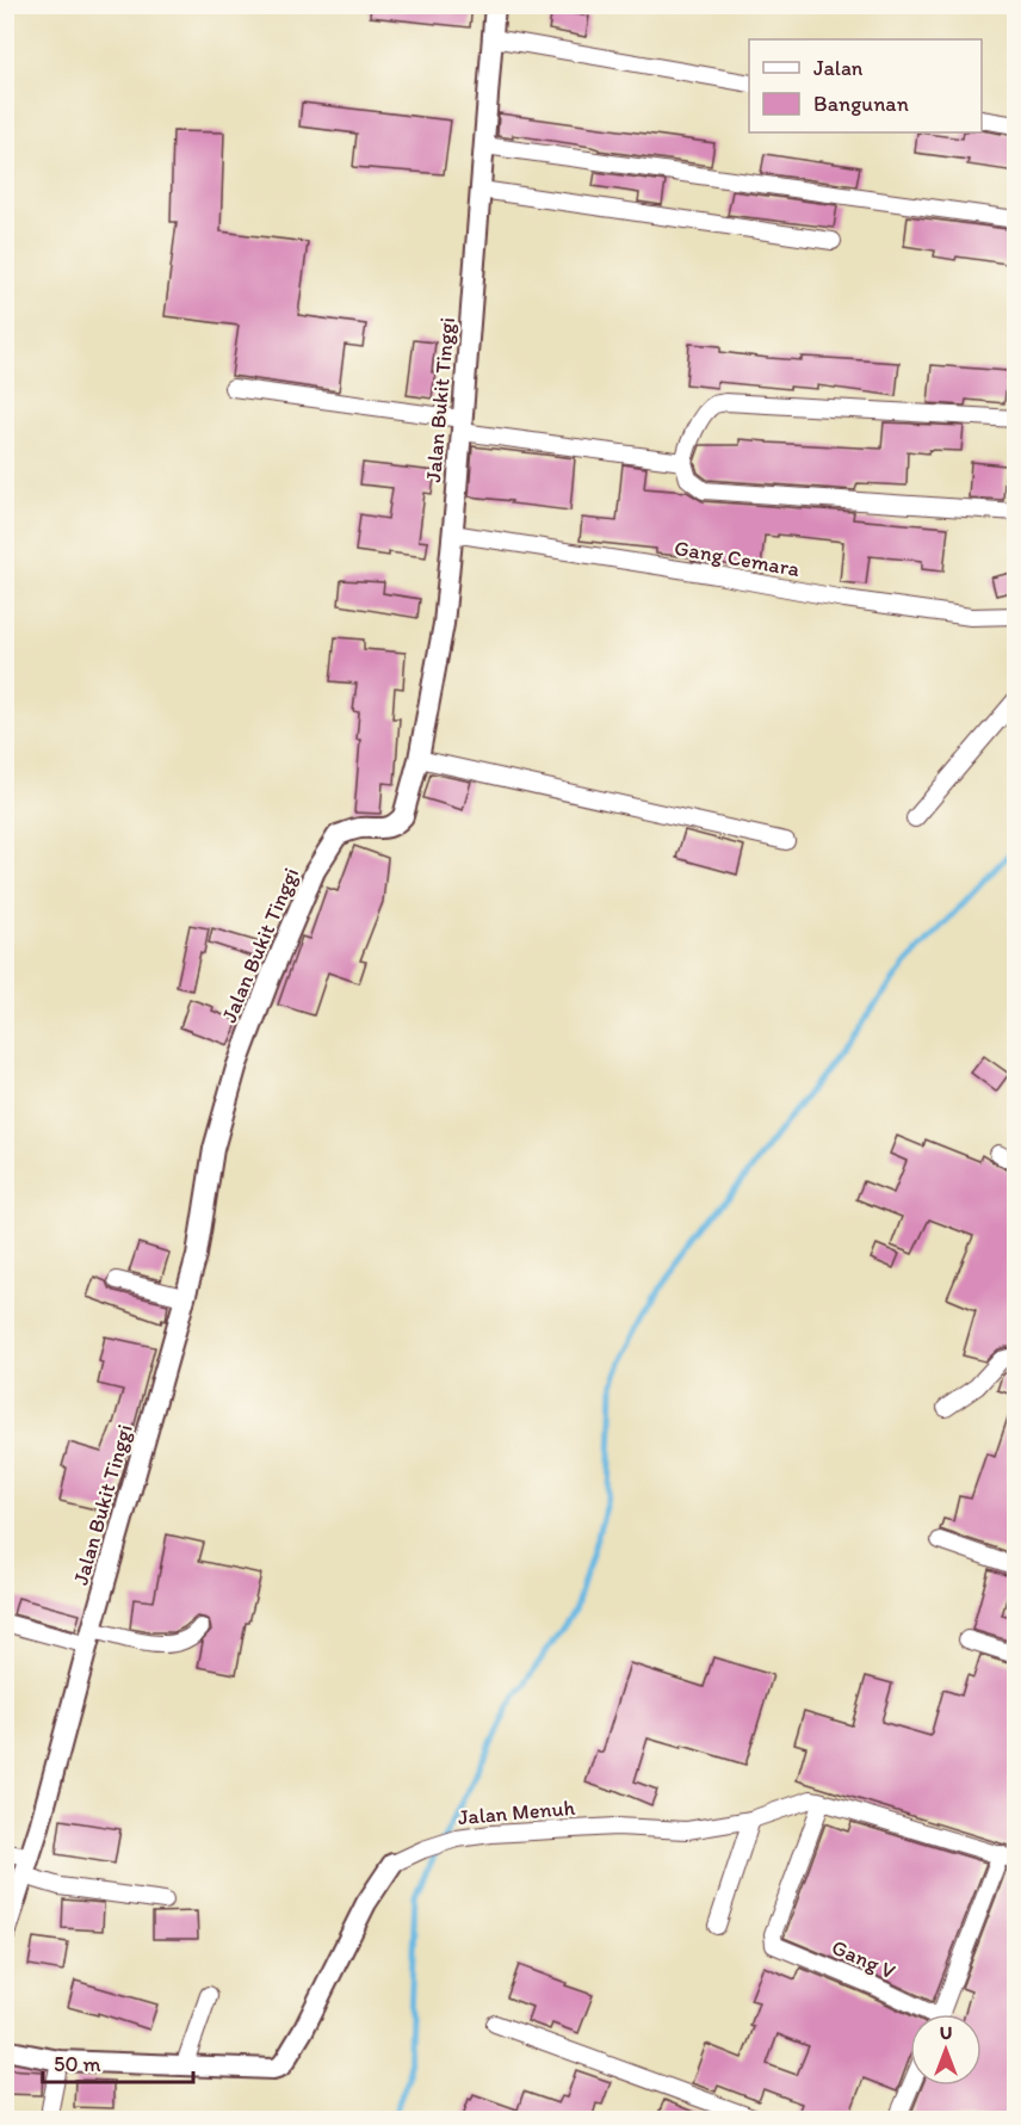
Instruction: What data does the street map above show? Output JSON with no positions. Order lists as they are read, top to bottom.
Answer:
{
  "streets": {
    "street": [
      "Jalan Bukit Tinggi",
      "Gang Cemara",
      "Jalan Menuh",
      "Gang V"
    ]
  },
  "crossings": [
    ["Jalan Bukit Tinggi", "Gang Cemara"],
    ["Jalan Menuh", "Gang V"]
  ],
  "legend": ["Jalan", "Bangunan"],
  "scale_bar": "50 m",
  "north": "top"
}
